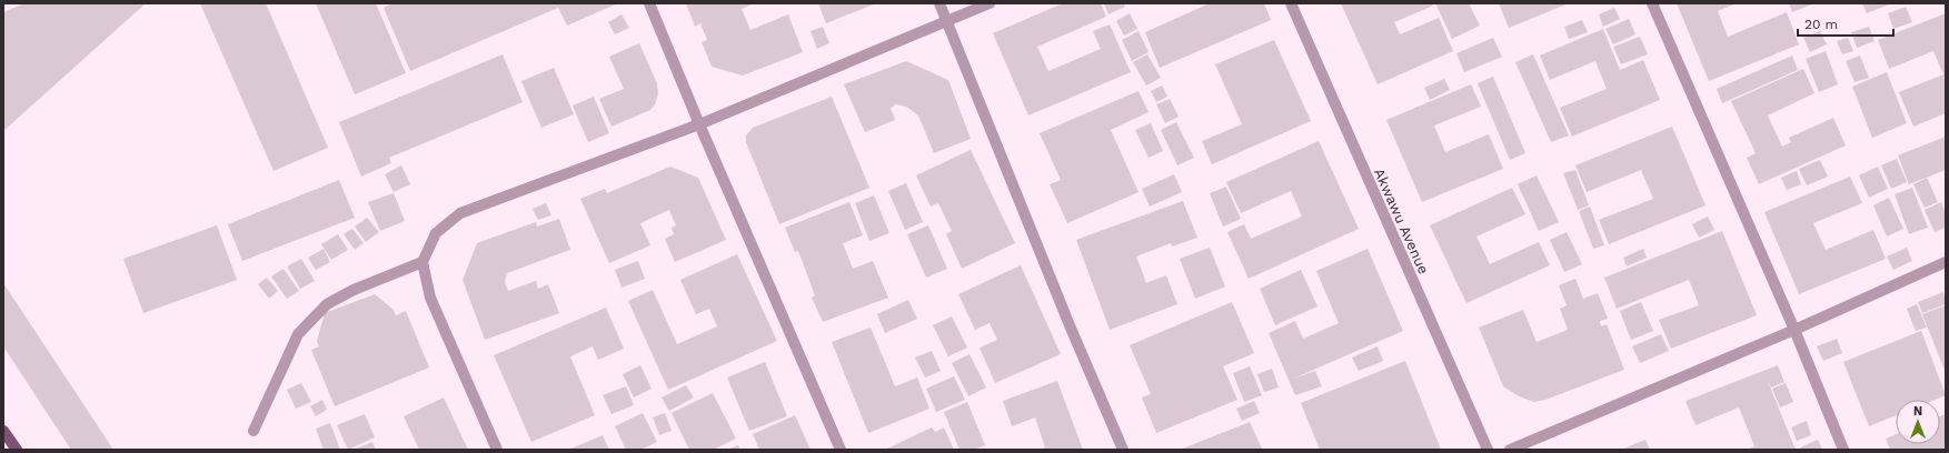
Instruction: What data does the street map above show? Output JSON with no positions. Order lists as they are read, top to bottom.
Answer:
{
  "streets": {
    "street": ["Akwawu Avenue"]
  },
  "scale_bar": "20 m",
  "north": "top"
}
